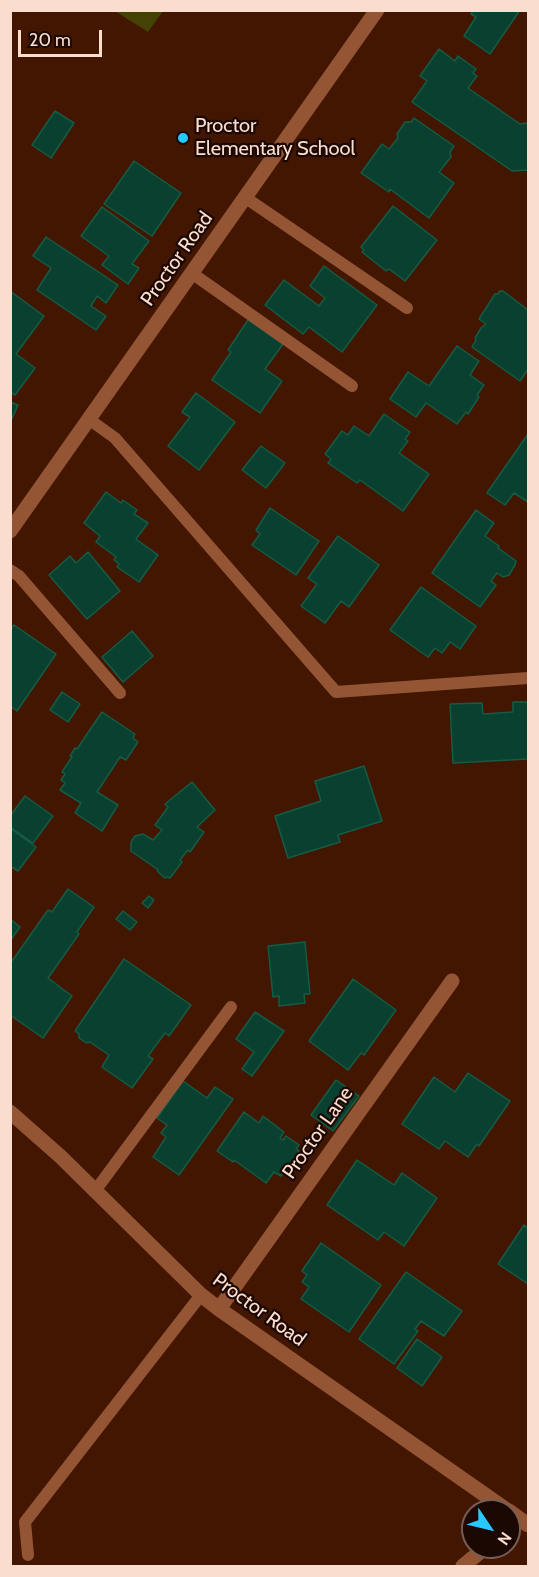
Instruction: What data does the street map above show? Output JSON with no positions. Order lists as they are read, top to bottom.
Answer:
{
  "streets": {
    "street": ["Proctor Road", "Proctor Lane"]
  },
  "crossings": [
    ["Proctor Road", "Proctor Lane"]
  ],
  "places": ["Proctor Elementary School"],
  "scale_bar": "20 m",
  "north": "bottom right"
}
